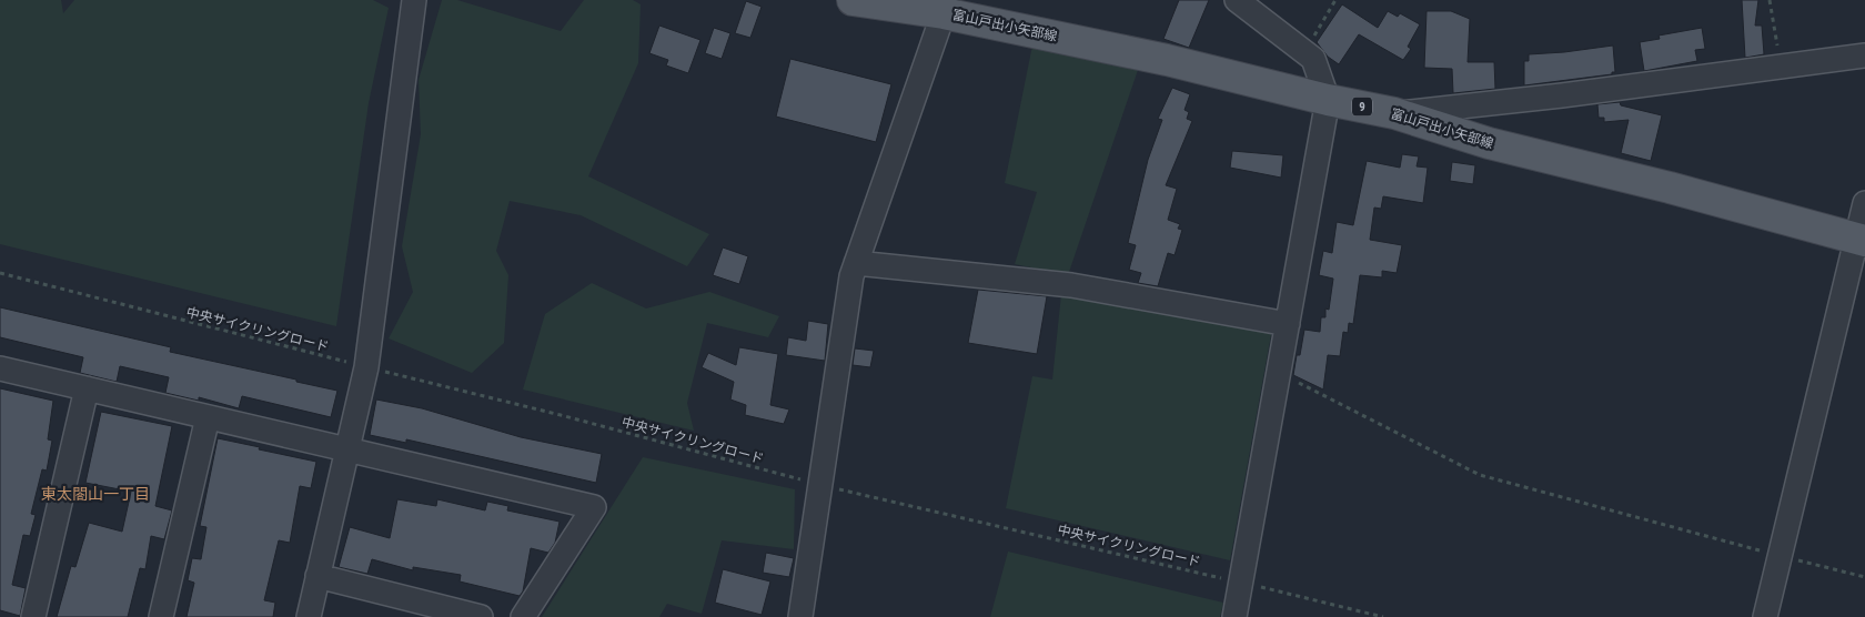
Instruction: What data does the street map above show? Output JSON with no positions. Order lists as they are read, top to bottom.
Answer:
{
  "streets": {
    "main road": ["富山戸出小矢部線", "9"],
    "path": ["中央サイクリングロード"]
  },
  "districts": ["東太閤山一丁目"]
}
